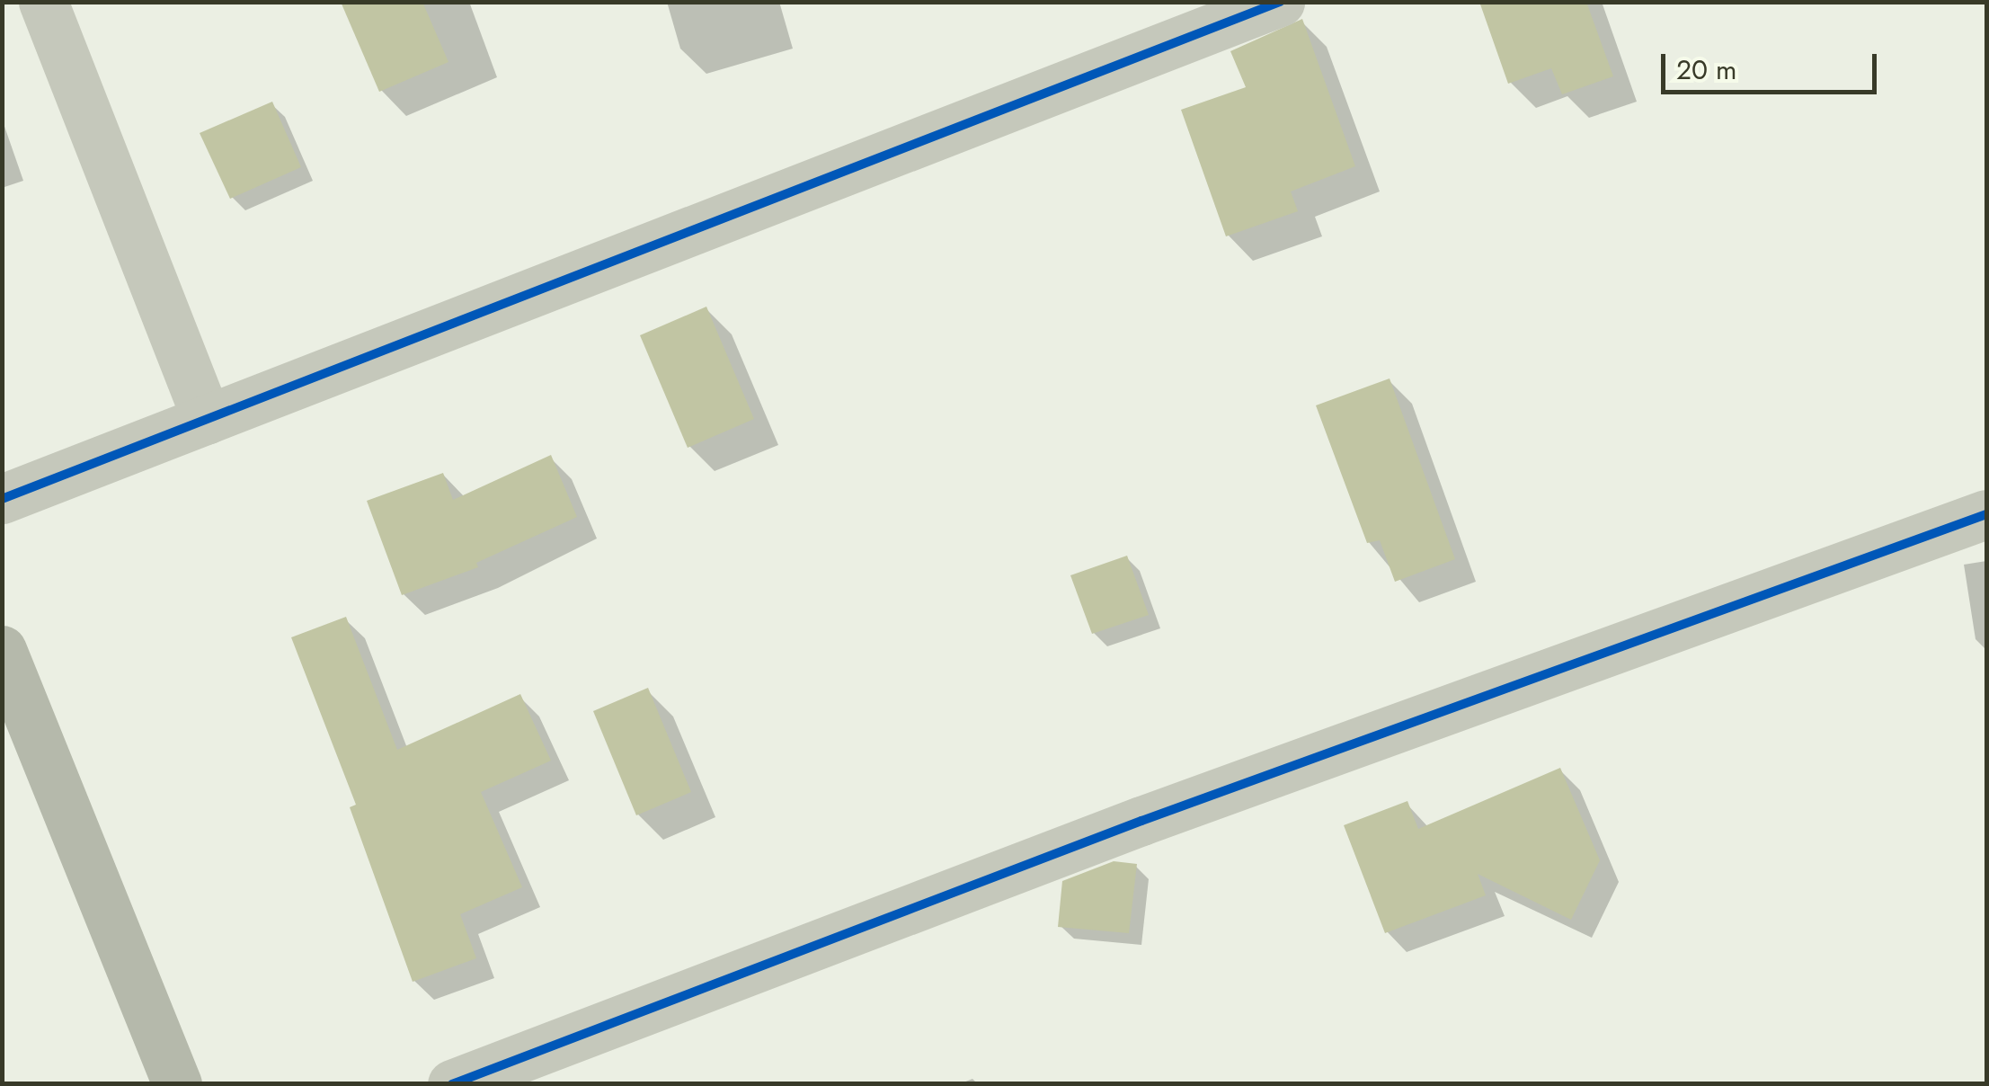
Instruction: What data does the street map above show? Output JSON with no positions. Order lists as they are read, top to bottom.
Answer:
{
  "scale_bar": "20 m"
}
